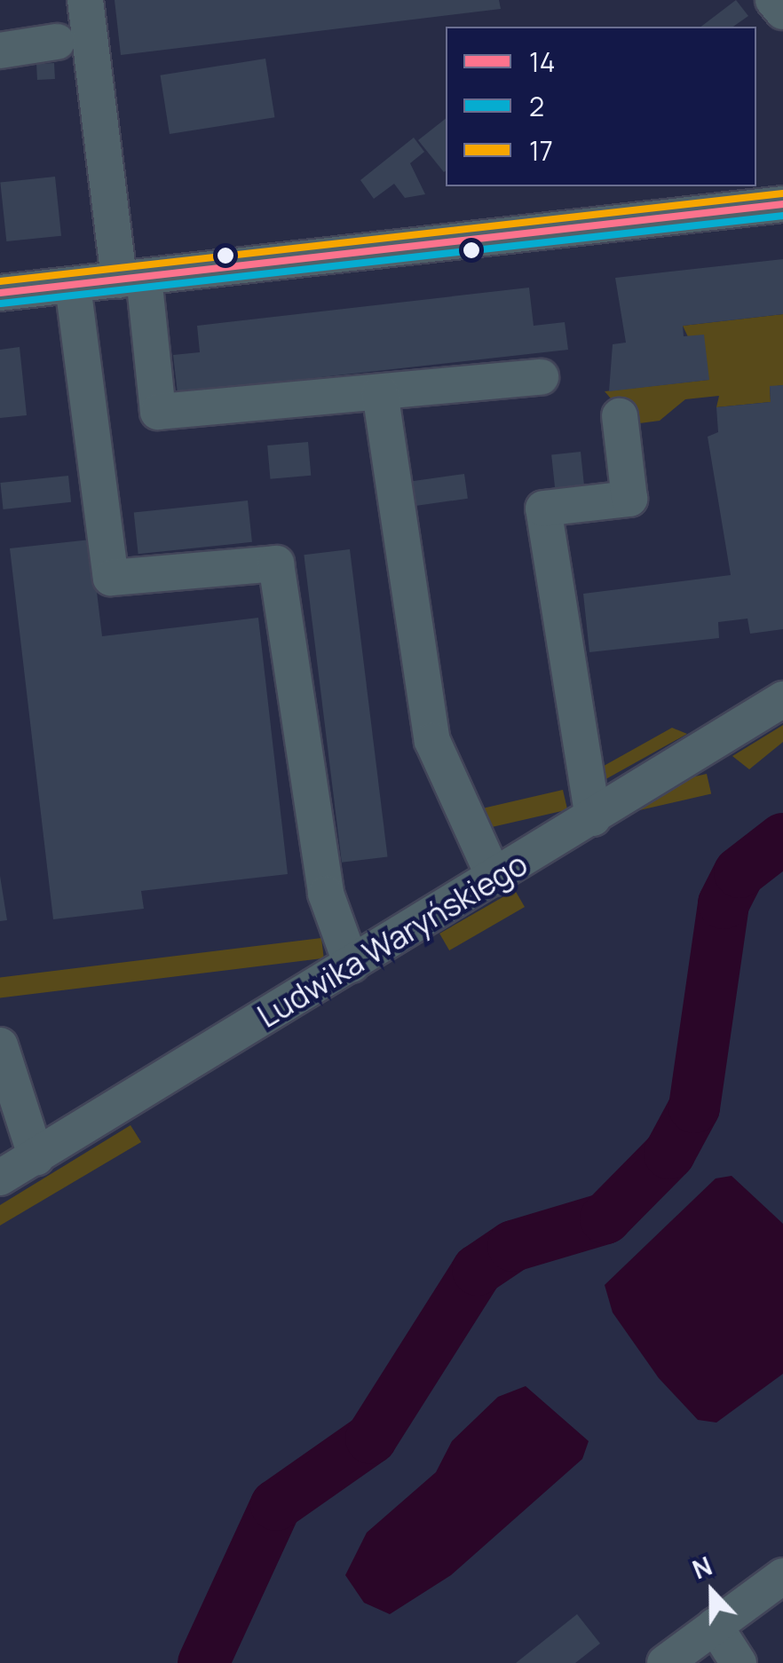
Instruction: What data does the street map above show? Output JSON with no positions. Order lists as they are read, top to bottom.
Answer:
{
  "streets": {
    "street": ["Ludwika Waryńskiego"]
  },
  "lines": ["transit line 17", "transit line 14", "transit line 2"],
  "legend": ["14", "2", "17"],
  "north": "top"
}
